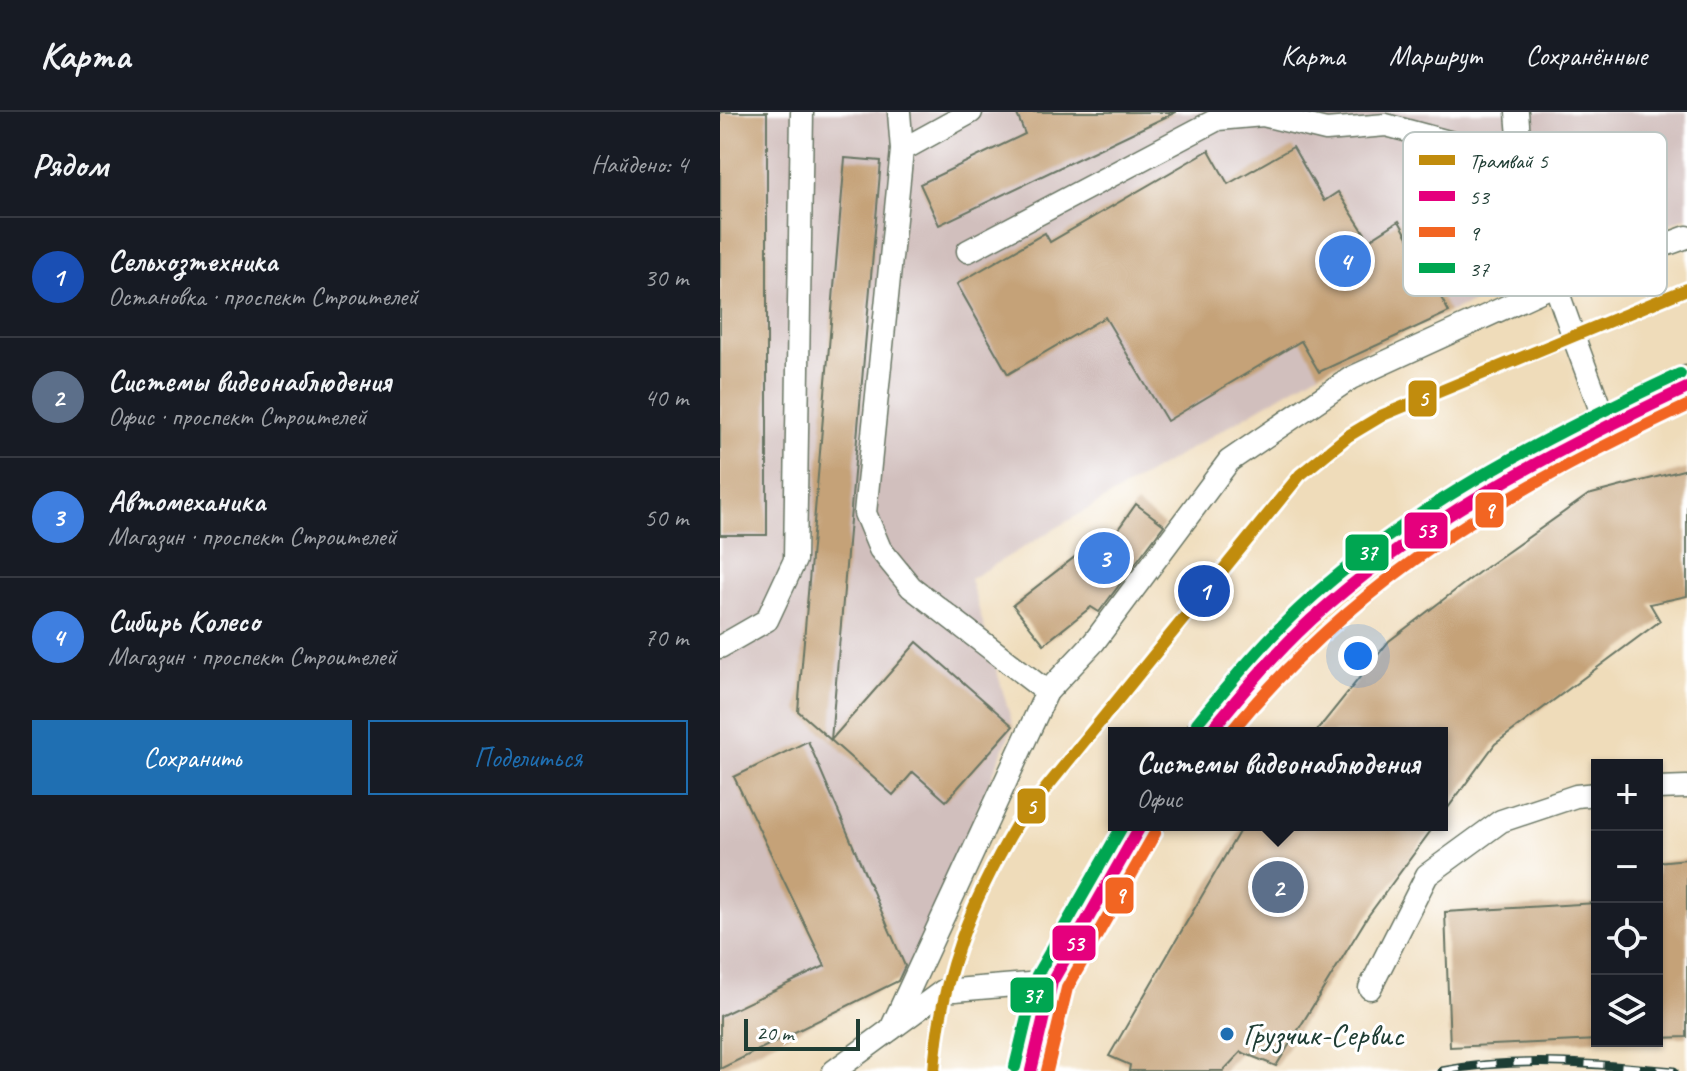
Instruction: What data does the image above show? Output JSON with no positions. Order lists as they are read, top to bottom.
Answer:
{
  "places": ["Грузчик-Сервис"],
  "lines": [
    "tram line 5",
    "transit line 37",
    "transit line 53",
    "transit line 9"
  ],
  "legend": [
    "Трамвай 5",
    "53",
    "9",
    "37"
  ],
  "scale_bar": "20 m",
  "page": {
    "header": "Карта",
    "nav": ["Карта", "Маршрут", "Сохранённые"],
    "heading": ["Рядом", "Найдено: 4"],
    "list": [
      {
        "mark": "1",
        "name": "Сельхозтехника",
        "note": "Остановка · проспект Строителей",
        "value": "30 m"
      },
      {
        "mark": "2",
        "name": "Системы видеонаблюдения",
        "note": "Офис · проспект Строителей",
        "value": "40 m"
      },
      {
        "mark": "3",
        "name": "Автомеханика",
        "note": "Магазин · проспект Строителей",
        "value": "50 m"
      },
      {
        "mark": "4",
        "name": "Сибирь Колесо",
        "note": "Магазин · проспект Строителей",
        "value": "70 m"
      }
    ],
    "pins": [
      "4",
      "3",
      "1",
      "2"
    ],
    "buttons": ["Сохранить", "Поделиться"],
    "popup": ["Системы видеонаблюдения", "Офис"],
    "map_buttons": ["+", "−"],
    "scale": "20 m"
  }
}
